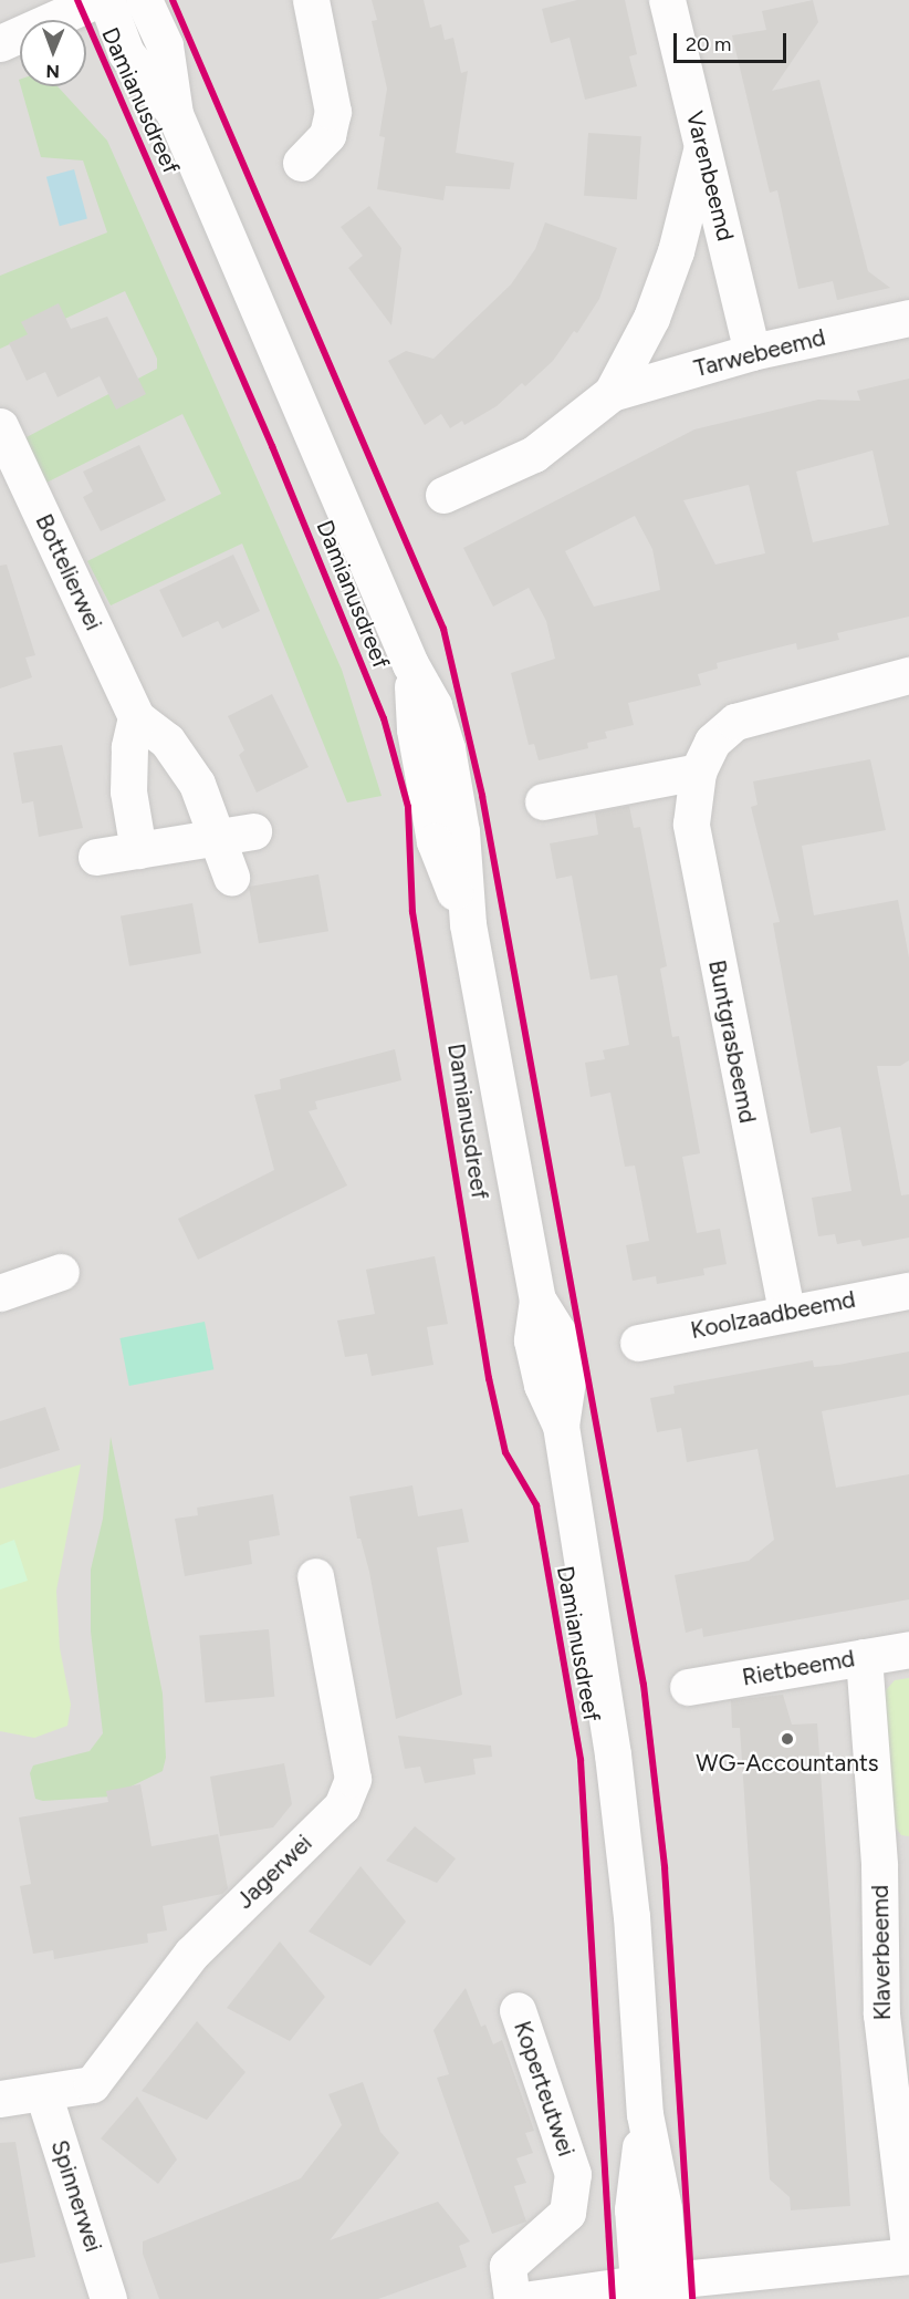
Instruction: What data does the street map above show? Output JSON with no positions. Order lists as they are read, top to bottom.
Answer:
{
  "streets": {
    "street": [
      "Damianusdreef",
      "Varenbeemd",
      "Tarwebeemd",
      "Bottelierwei",
      "Buntgrasbeemd",
      "Koolzaadbeemd",
      "Rietbeemd",
      "Jagerwei",
      "Klaverbeemd",
      "Koperteutwei",
      "Spinnerwei"
    ]
  },
  "crossings": [
    ["Varenbeemd", "Tarwebeemd"],
    ["Buntgrasbeemd", "Koolzaadbeemd"],
    ["Rietbeemd", "Klaverbeemd"],
    ["Jagerwei", "Spinnerwei"]
  ],
  "places": ["WG-Accountants"],
  "scale_bar": "20 m",
  "north": "bottom"
}
